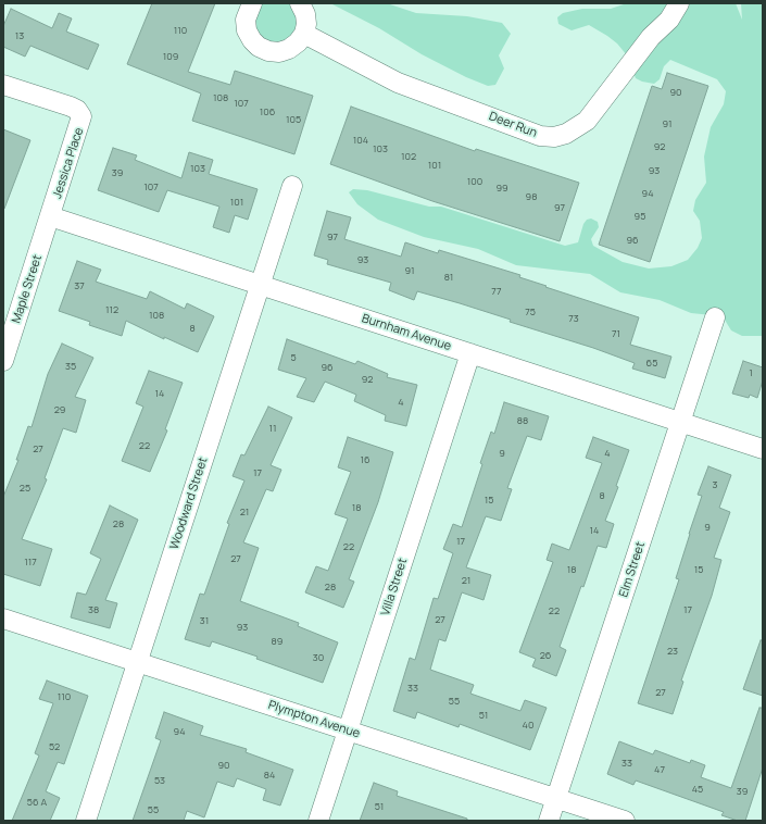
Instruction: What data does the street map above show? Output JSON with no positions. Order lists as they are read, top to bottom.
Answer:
{
  "streets": {
    "street": [
      "Deer Run",
      "Jessica Place",
      "Maple Street",
      "Burnham Avenue",
      "Woodward Street",
      "Elm Street",
      "Villa Street",
      "Plympton Avenue"
    ]
  },
  "crossings": [
    ["Jessica Place", "Maple Street"],
    ["Jessica Place", "Burnham Avenue"],
    ["Maple Street", "Burnham Avenue"],
    ["Burnham Avenue", "Woodward Street"],
    ["Burnham Avenue", "Elm Street"],
    ["Burnham Avenue", "Villa Street"],
    ["Woodward Street", "Plympton Avenue"],
    ["Elm Street", "Plympton Avenue"],
    ["Villa Street", "Plympton Avenue"]
  ],
  "house_numbers": [
    "110",
    "13",
    "109",
    "90",
    "108",
    "107",
    "106",
    "105",
    "91",
    "104",
    "92",
    "103",
    "102",
    "101",
    "103",
    "93",
    "39",
    "100",
    "107",
    "99",
    "94",
    "98",
    "101",
    "97",
    "95",
    "97",
    "96",
    "93",
    "91",
    "81",
    "37",
    "77",
    "112",
    "75",
    "108",
    "73",
    "8",
    "71",
    "5",
    "65",
    "35",
    "96",
    "1",
    "92",
    "14",
    "4",
    "29",
    "88",
    "11",
    "22",
    "27",
    "9",
    "4",
    "16",
    "17",
    "3",
    "25",
    "8",
    "15",
    "18",
    "21",
    "28",
    "9",
    "14",
    "17",
    "22",
    "27",
    "117",
    "18",
    "15",
    "21",
    "28",
    "38",
    "17",
    "22",
    "27",
    "31",
    "93",
    "89",
    "23",
    "26",
    "30",
    "33",
    "27",
    "110",
    "55",
    "51",
    "40",
    "94",
    "52",
    "33",
    "90",
    "47",
    "84",
    "53",
    "45",
    "39",
    "56 A",
    "51",
    "55"
  ]
}
